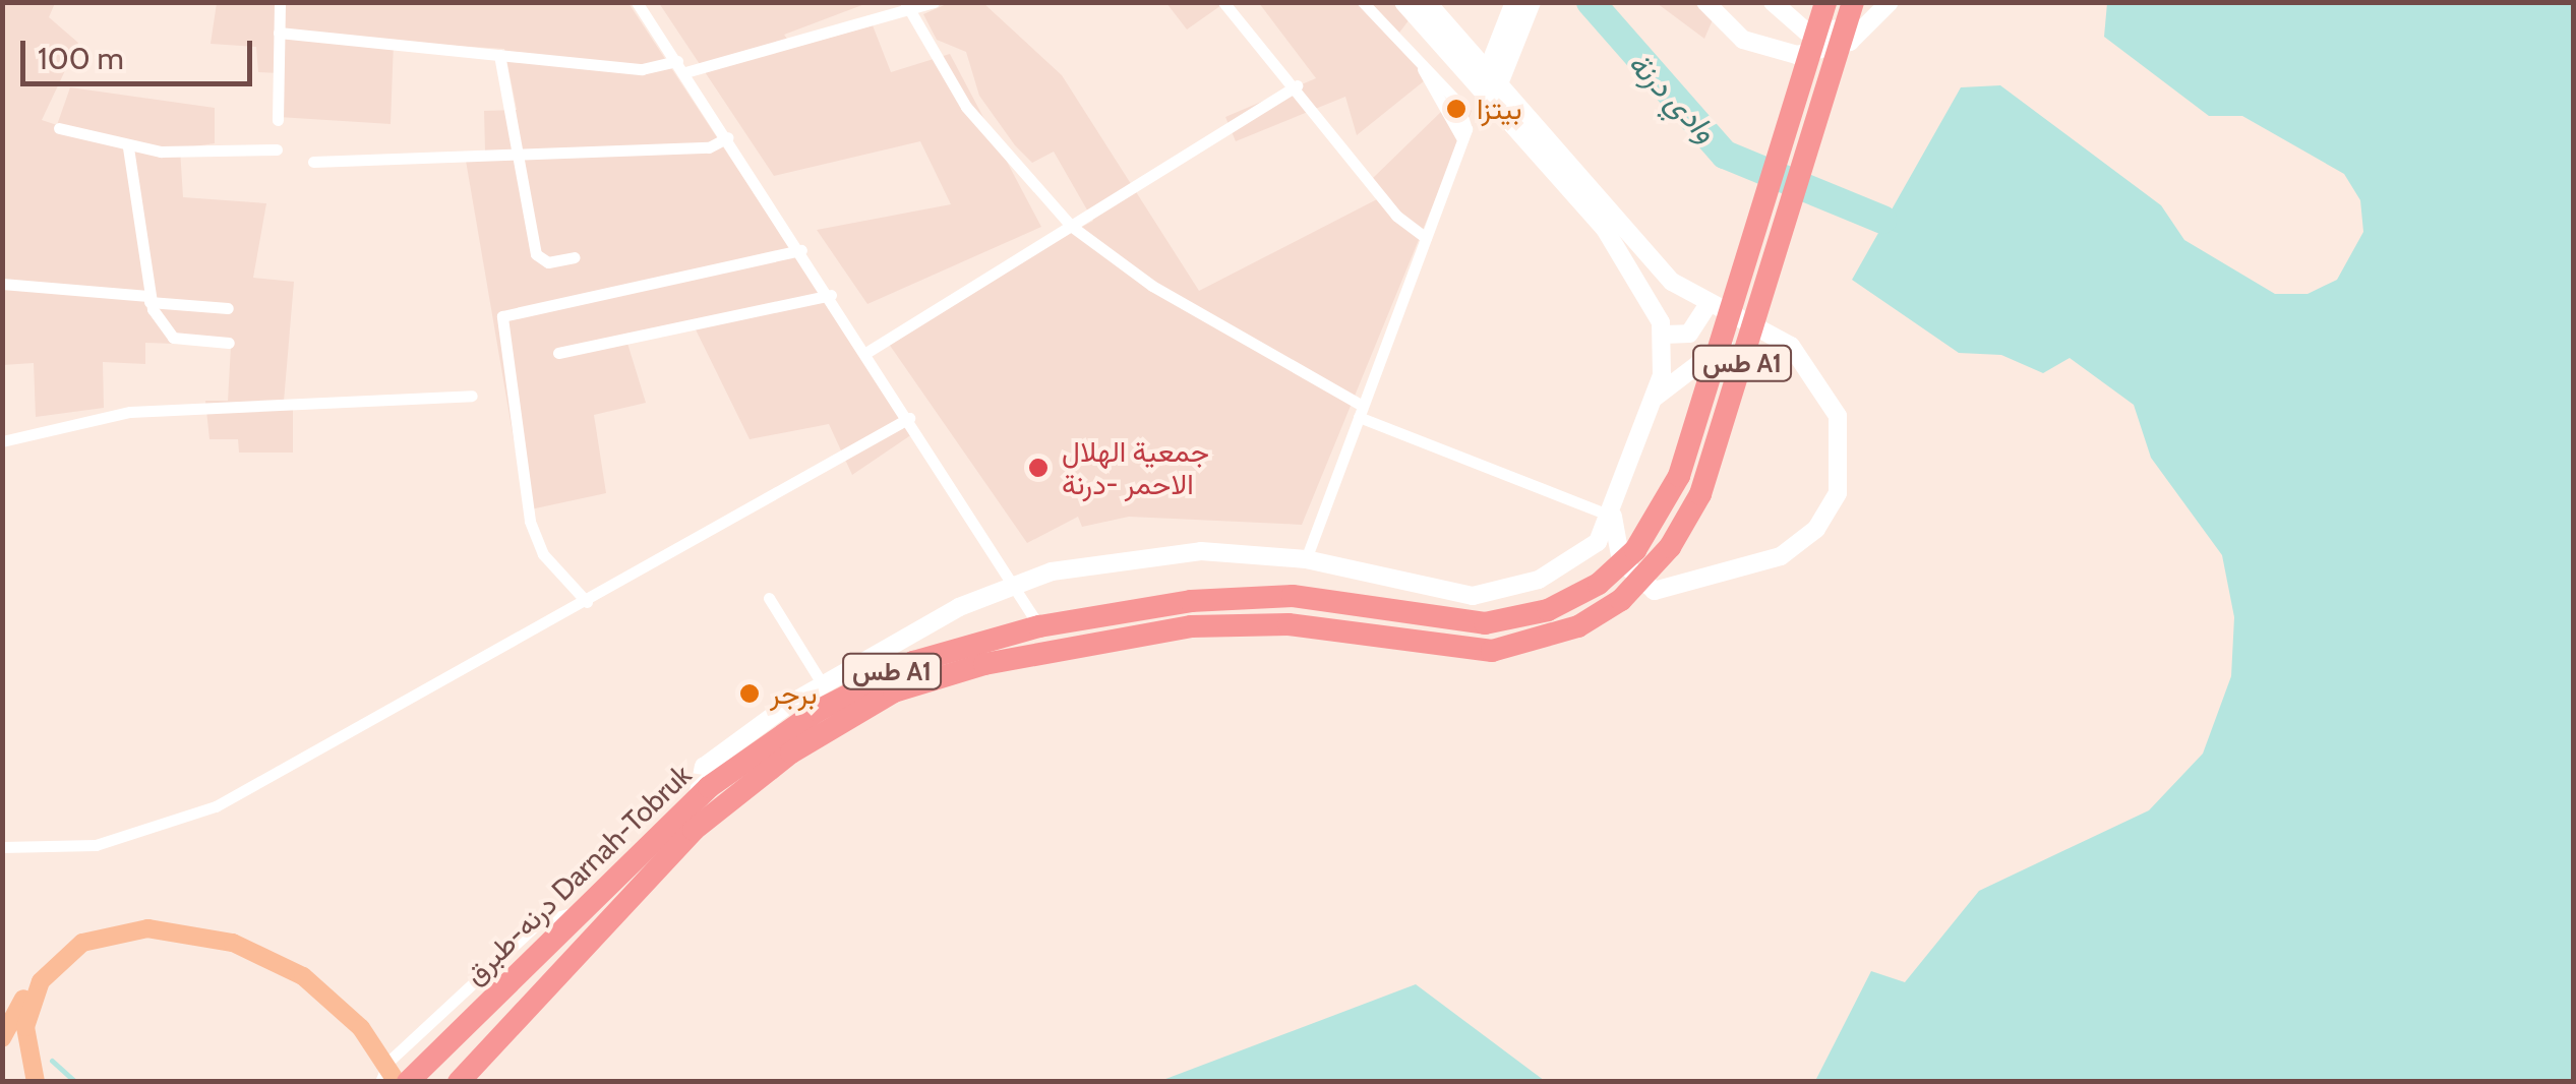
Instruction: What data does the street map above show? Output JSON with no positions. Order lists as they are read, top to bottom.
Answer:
{
  "streets": {
    "highway": ["طس A1", "درنه-طبرق Darnah-Tobruk"]
  },
  "water": ["وادي درنة"],
  "places": ["بيتزا", "جمعية الهلال الاحمر -درنة", "برجر"],
  "scale_bar": "100 m"
}
